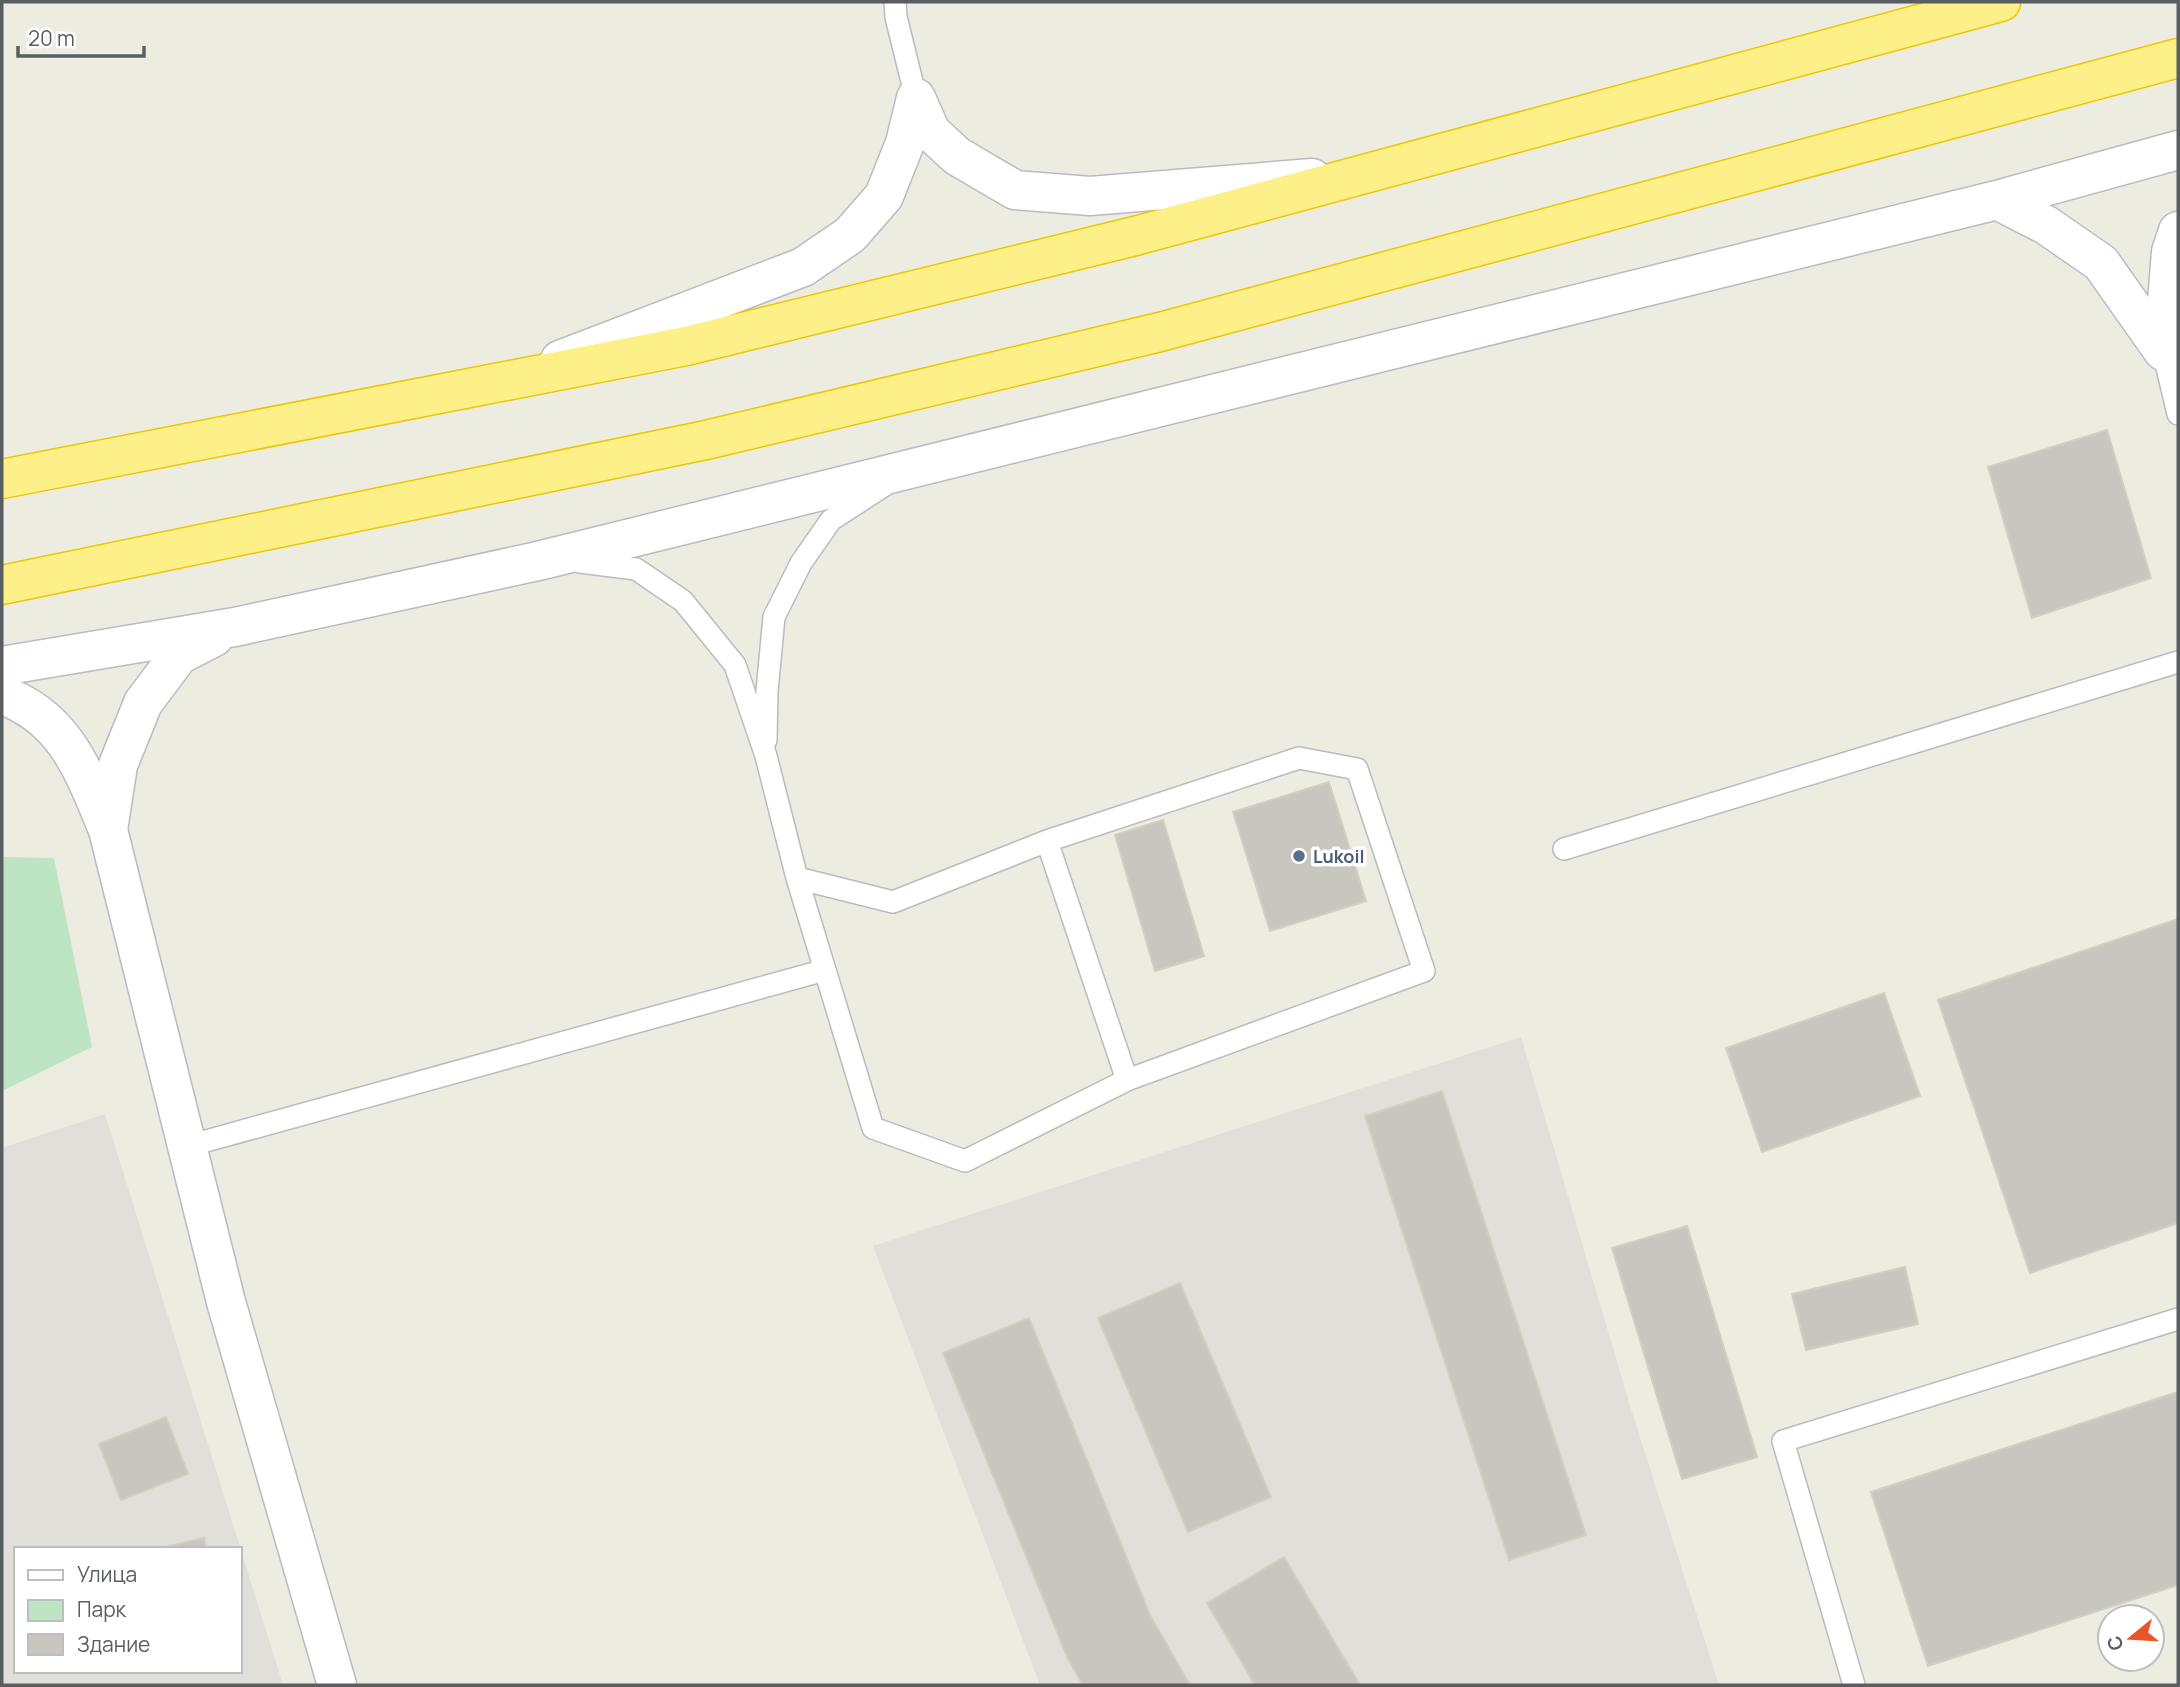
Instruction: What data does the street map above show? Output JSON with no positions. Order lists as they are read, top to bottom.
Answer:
{
  "places": ["Lukoil"],
  "legend": ["Улица", "Парк", "Здание"],
  "scale_bar": "20 m",
  "north": "left"
}
